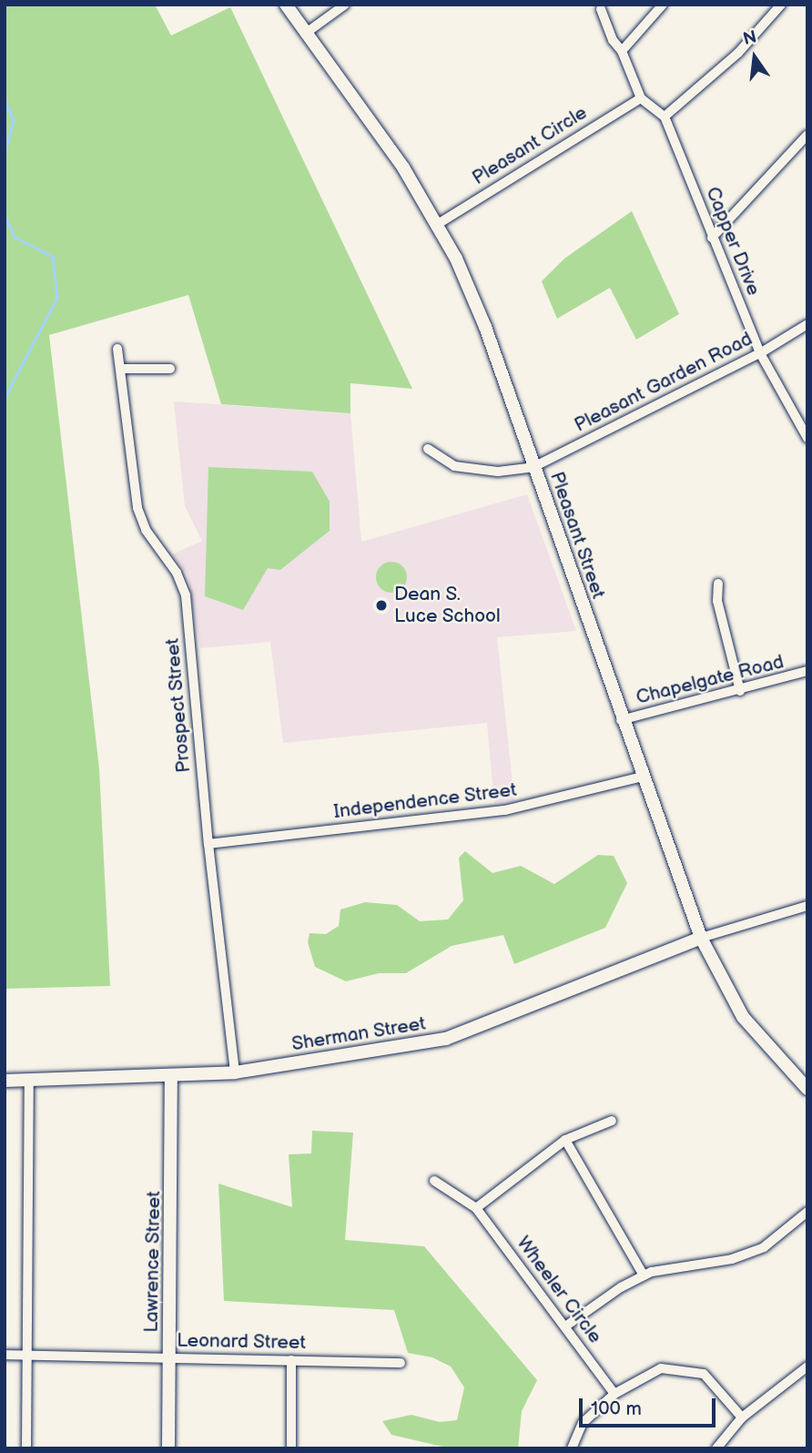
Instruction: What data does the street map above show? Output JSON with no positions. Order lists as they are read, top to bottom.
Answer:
{
  "streets": {
    "main road": ["Pleasant Street", "Sherman Street", "Lawrence Street"],
    "street": [
      "Pleasant Circle",
      "Capper Drive",
      "Pleasant Garden Road",
      "Chapelgate Road",
      "Prospect Street",
      "Independence Street",
      "Wheeler Circle",
      "Leonard Street"
    ]
  },
  "crossings": [
    ["Pleasant Circle", "Pleasant Street"],
    ["Capper Drive", "Pleasant Garden Road"],
    ["Pleasant Garden Road", "Pleasant Street"],
    ["Pleasant Street", "Chapelgate Road"],
    ["Pleasant Street", "Independence Street"],
    ["Pleasant Street", "Sherman Street"],
    ["Prospect Street", "Independence Street"],
    ["Prospect Street", "Sherman Street"],
    ["Sherman Street", "Lawrence Street"],
    ["Lawrence Street", "Leonard Street"]
  ],
  "places": ["Dean S. Luce School"],
  "scale_bar": "100 m",
  "north": "top"
}
